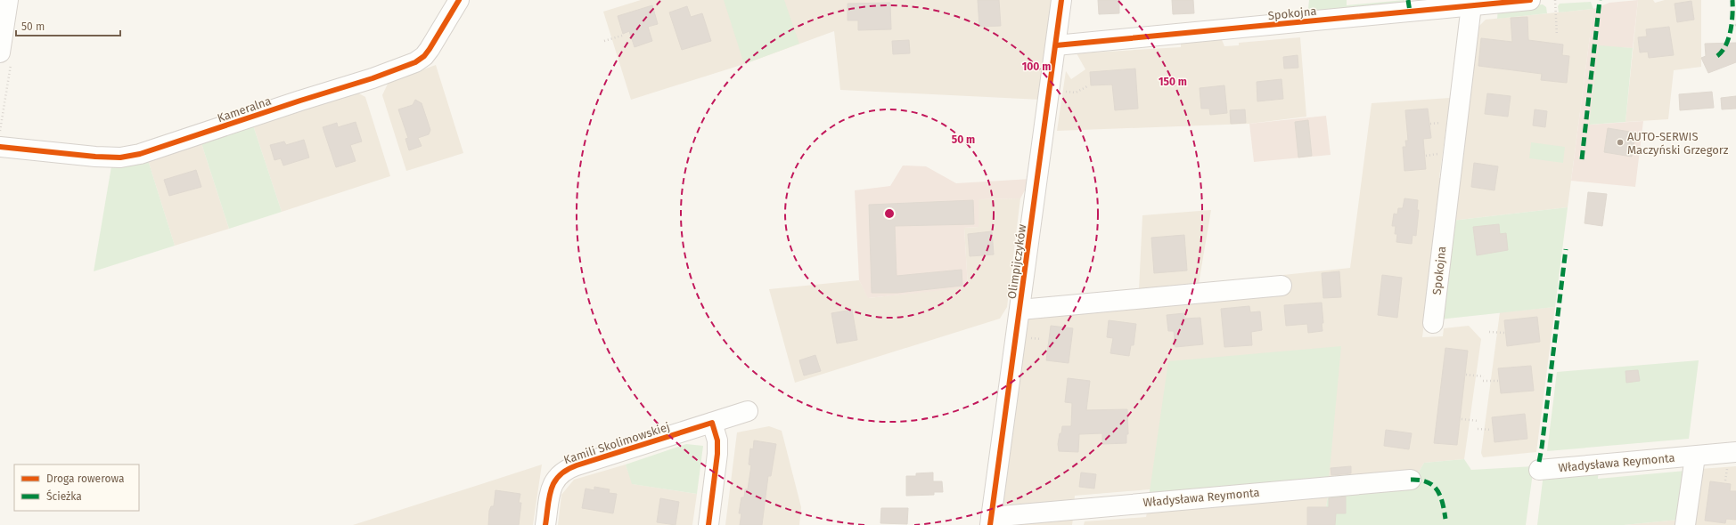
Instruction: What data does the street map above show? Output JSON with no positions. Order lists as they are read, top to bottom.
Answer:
{
  "streets": {
    "street": [
      "Spokojna",
      "Kameralna",
      "Olimpijczyków",
      "Kamili Skolimowskiej",
      "Władysława Reymonta"
    ]
  },
  "crossings": [
    ["Spokojna", "Olimpijczyków"],
    ["Olimpijczyków", "Władysława Reymonta"]
  ],
  "places": ["AUTO-SERWIS Maczyński Grzegorz"],
  "legend": ["Droga rowerowa", "Ścieżka"],
  "scale_bar": "50 m",
  "rings": ["100 m", "150 m", "50 m"]
}
